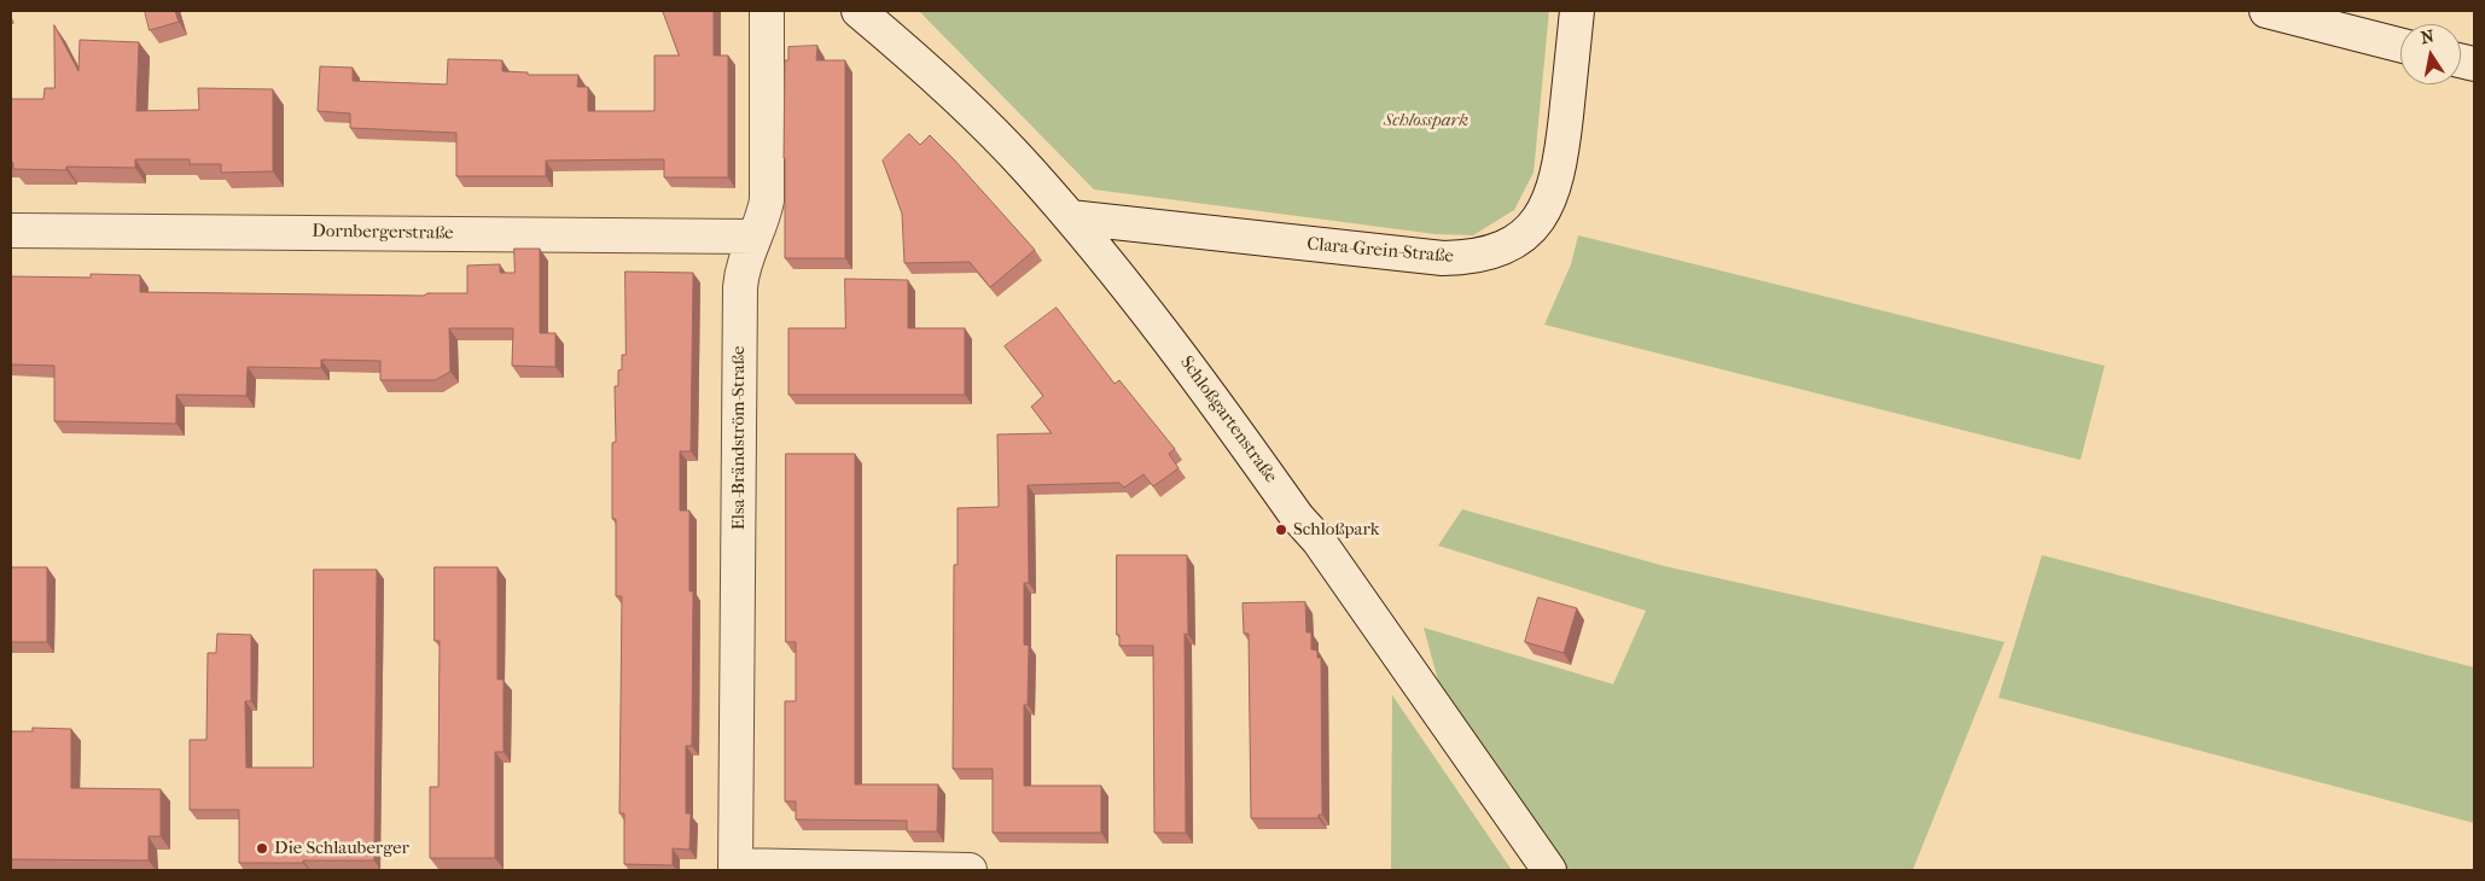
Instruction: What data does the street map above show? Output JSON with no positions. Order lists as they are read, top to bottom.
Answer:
{
  "streets": {
    "street": [
      "Dornbergerstraße",
      "Clara-Grein-Straße",
      "Schloßgartenstraße",
      "Elsa-Brändström-Straße"
    ]
  },
  "crossings": [
    ["Dornbergerstraße", "Elsa-Brändström-Straße"],
    ["Clara-Grein-Straße", "Schloßgartenstraße"]
  ],
  "parks": ["Schlosspark"],
  "places": ["Schloßpark", "Die Schlauberger"],
  "north": "top"
}
